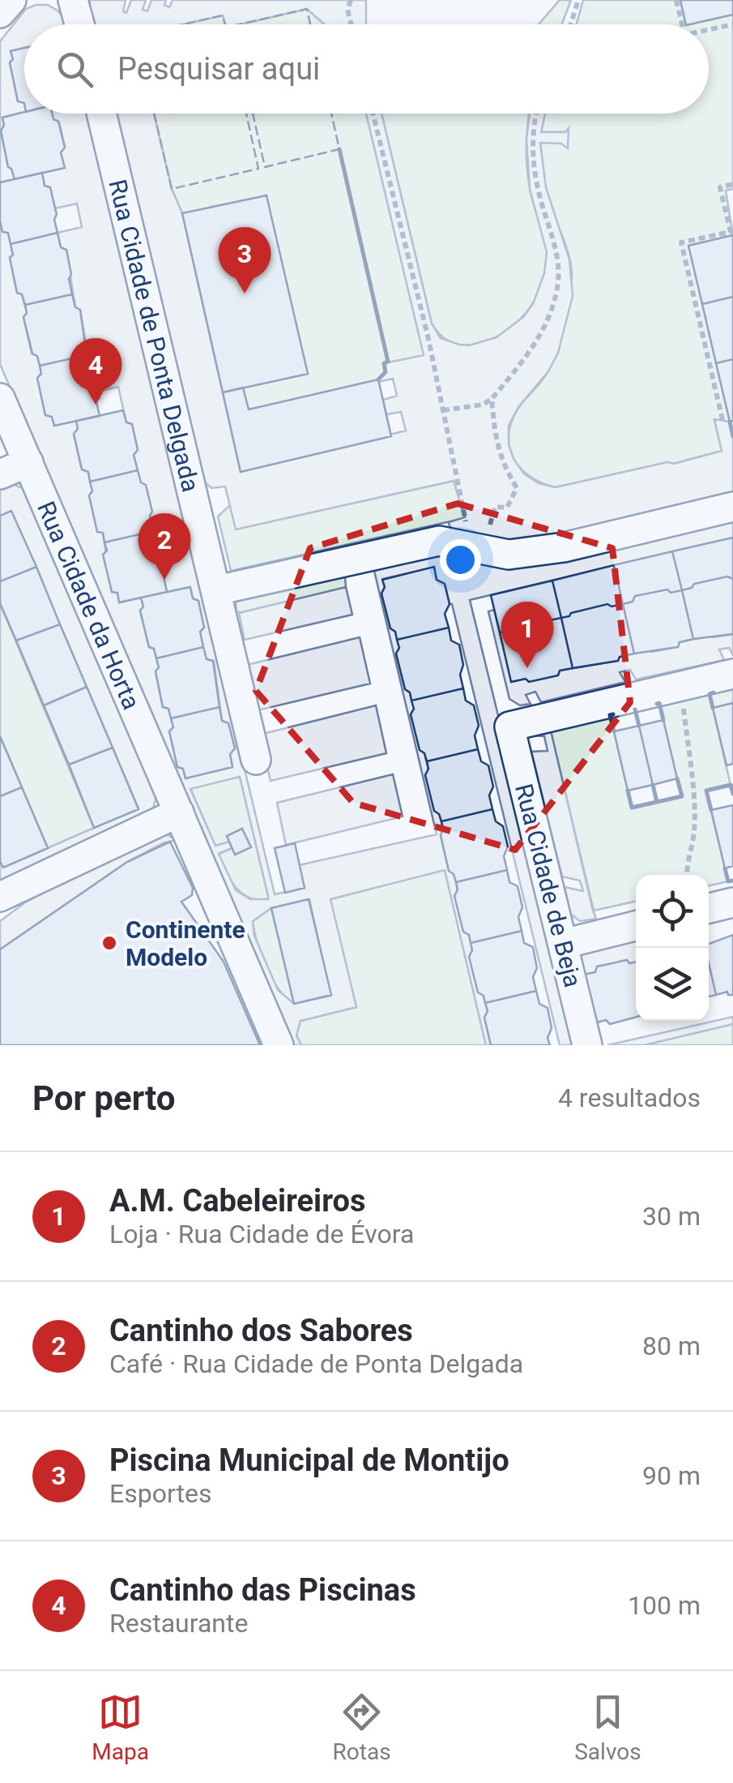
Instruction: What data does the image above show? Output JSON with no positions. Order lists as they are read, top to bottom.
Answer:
{
  "streets": {
    "street": ["Rua Cidade de Ponta Delgada", "Rua Cidade da Horta", "Rua Cidade de Beja"]
  },
  "places": ["Continente Modelo"],
  "page": {
    "search": "Pesquisar aqui",
    "pins": [
      "3",
      "4",
      "2",
      "1"
    ],
    "heading": ["Por perto", "4 resultados"],
    "list": [
      {
        "mark": "1",
        "name": "A.M. Cabeleireiros",
        "note": "Loja · Rua Cidade de Évora",
        "value": "30 m"
      },
      {
        "mark": "2",
        "name": "Cantinho dos Sabores",
        "note": "Café · Rua Cidade de Ponta Delgada",
        "value": "80 m"
      },
      {
        "mark": "3",
        "name": "Piscina Municipal de Montijo",
        "note": "Esportes",
        "value": "90 m"
      },
      {
        "mark": "4",
        "name": "Cantinho das Piscinas",
        "note": "Restaurante",
        "value": "100 m"
      }
    ],
    "nav": ["Mapa", "Rotas", "Salvos"]
  }
}
